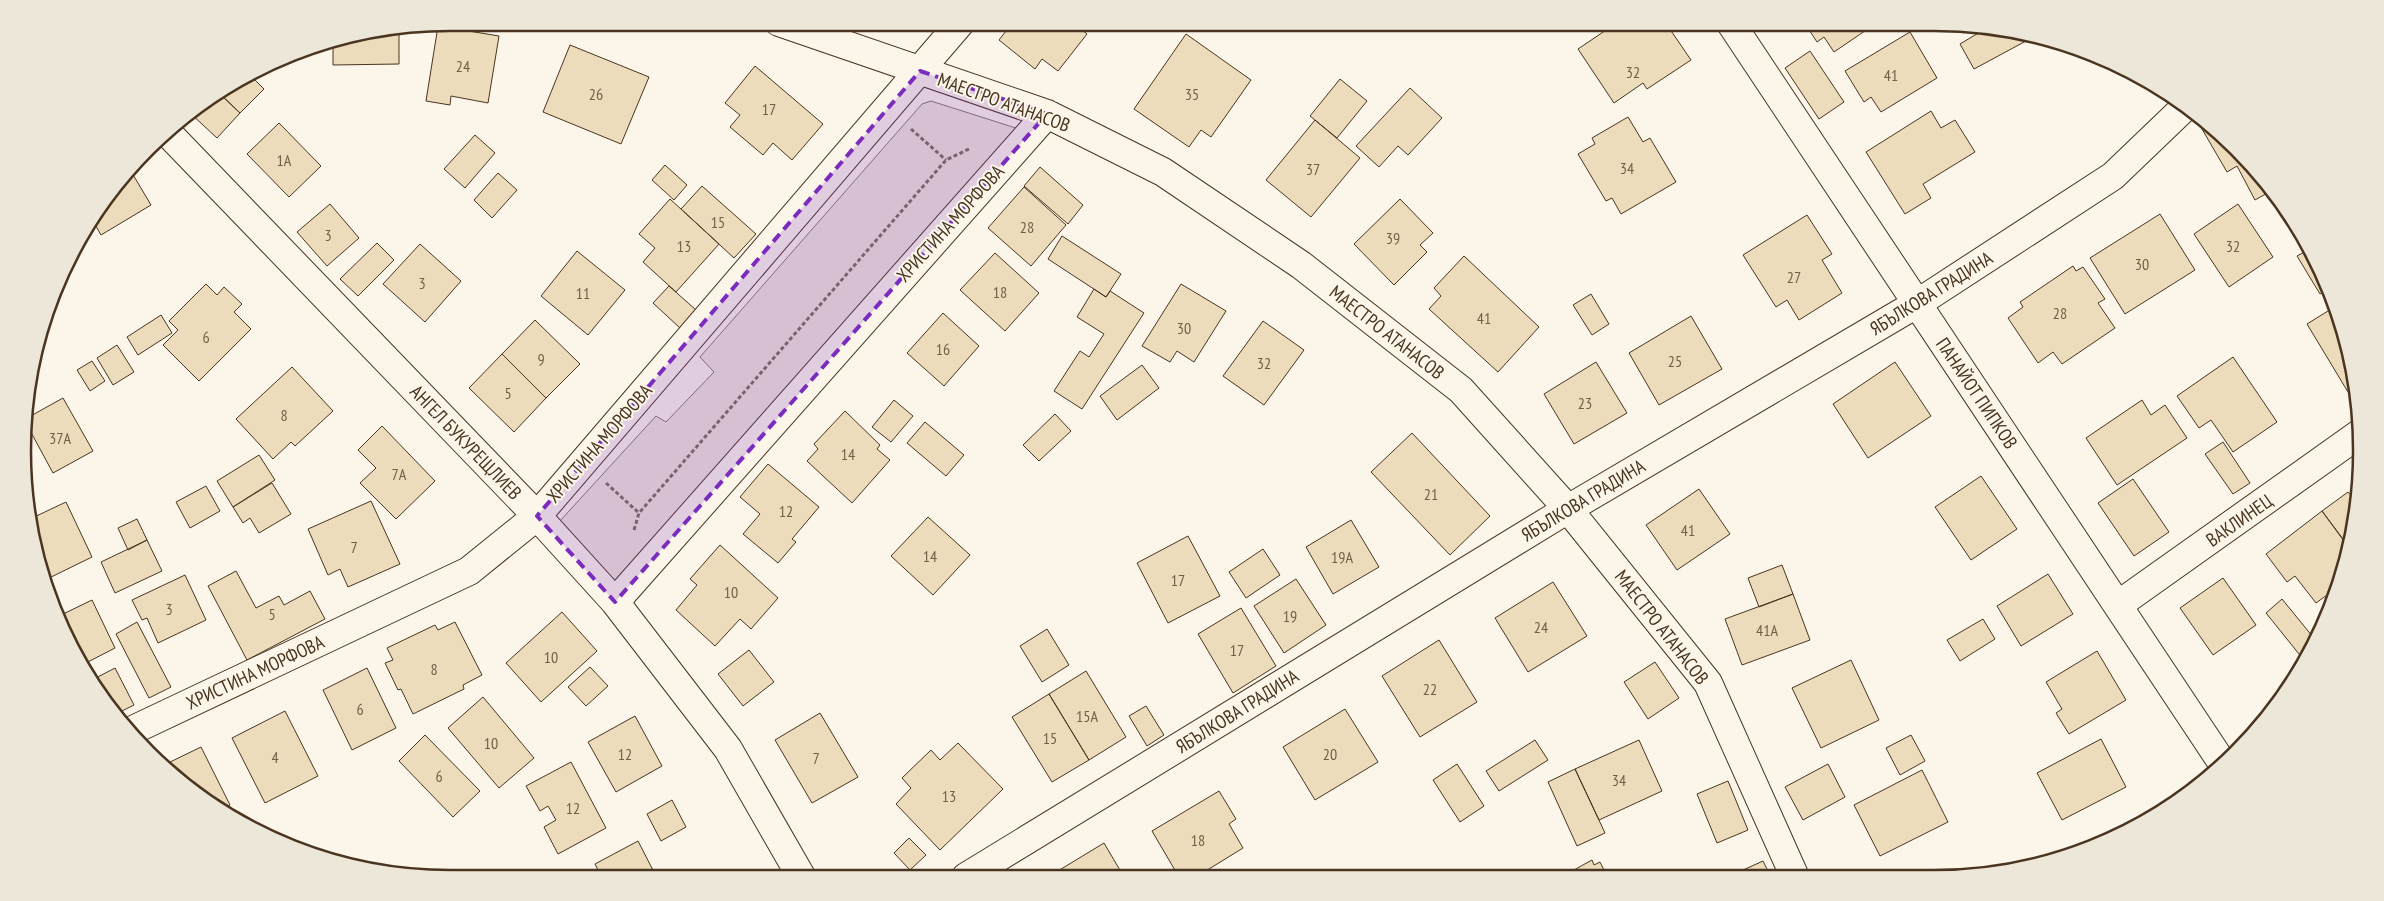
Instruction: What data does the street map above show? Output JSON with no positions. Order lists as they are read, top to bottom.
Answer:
{
  "streets": {
    "street": [
      "МАЕСТРО АТАНАСОВ",
      "ХРИСТИНА МОРФОВА",
      "ЯБЪЛКОВА ГРАДИНА",
      "ПАНАЙОТ ПИПКОВ",
      "АНГЕЛ БУКУРЕЩЛИЕВ",
      "ВАКЛИНЕЦ"
    ]
  },
  "crossings": [
    ["МАЕСТРО АТАНАСОВ", "ХРИСТИНА МОРФОВА"],
    ["МАЕСТРО АТАНАСОВ", "ЯБЪЛКОВА ГРАДИНА"],
    ["ХРИСТИНА МОРФОВА", "АНГЕЛ БУКУРЕЩЛИЕВ"],
    ["ЯБЪЛКОВА ГРАДИНА", "ПАНАЙОТ ПИПКОВ"],
    ["ПАНАЙОТ ПИПКОВ", "ВАКЛИНЕЦ"]
  ],
  "house_numbers": [
    "24",
    "32",
    "41",
    "26",
    "35",
    "17",
    "1А",
    "34",
    "37",
    "15",
    "28",
    "3",
    "39",
    "13",
    "32",
    "30",
    "27",
    "3",
    "18",
    "11",
    "28",
    "41",
    "30",
    "6",
    "16",
    "9",
    "25",
    "32",
    "5",
    "23",
    "8",
    "37А",
    "14",
    "7А",
    "21",
    "12",
    "41",
    "7",
    "14",
    "19А",
    "17",
    "10",
    "3",
    "5",
    "19",
    "24",
    "41А",
    "17",
    "10",
    "8",
    "22",
    "6",
    "15А",
    "15",
    "10",
    "12",
    "20",
    "4",
    "7",
    "6",
    "34",
    "13",
    "12",
    "18"
  ]
}
